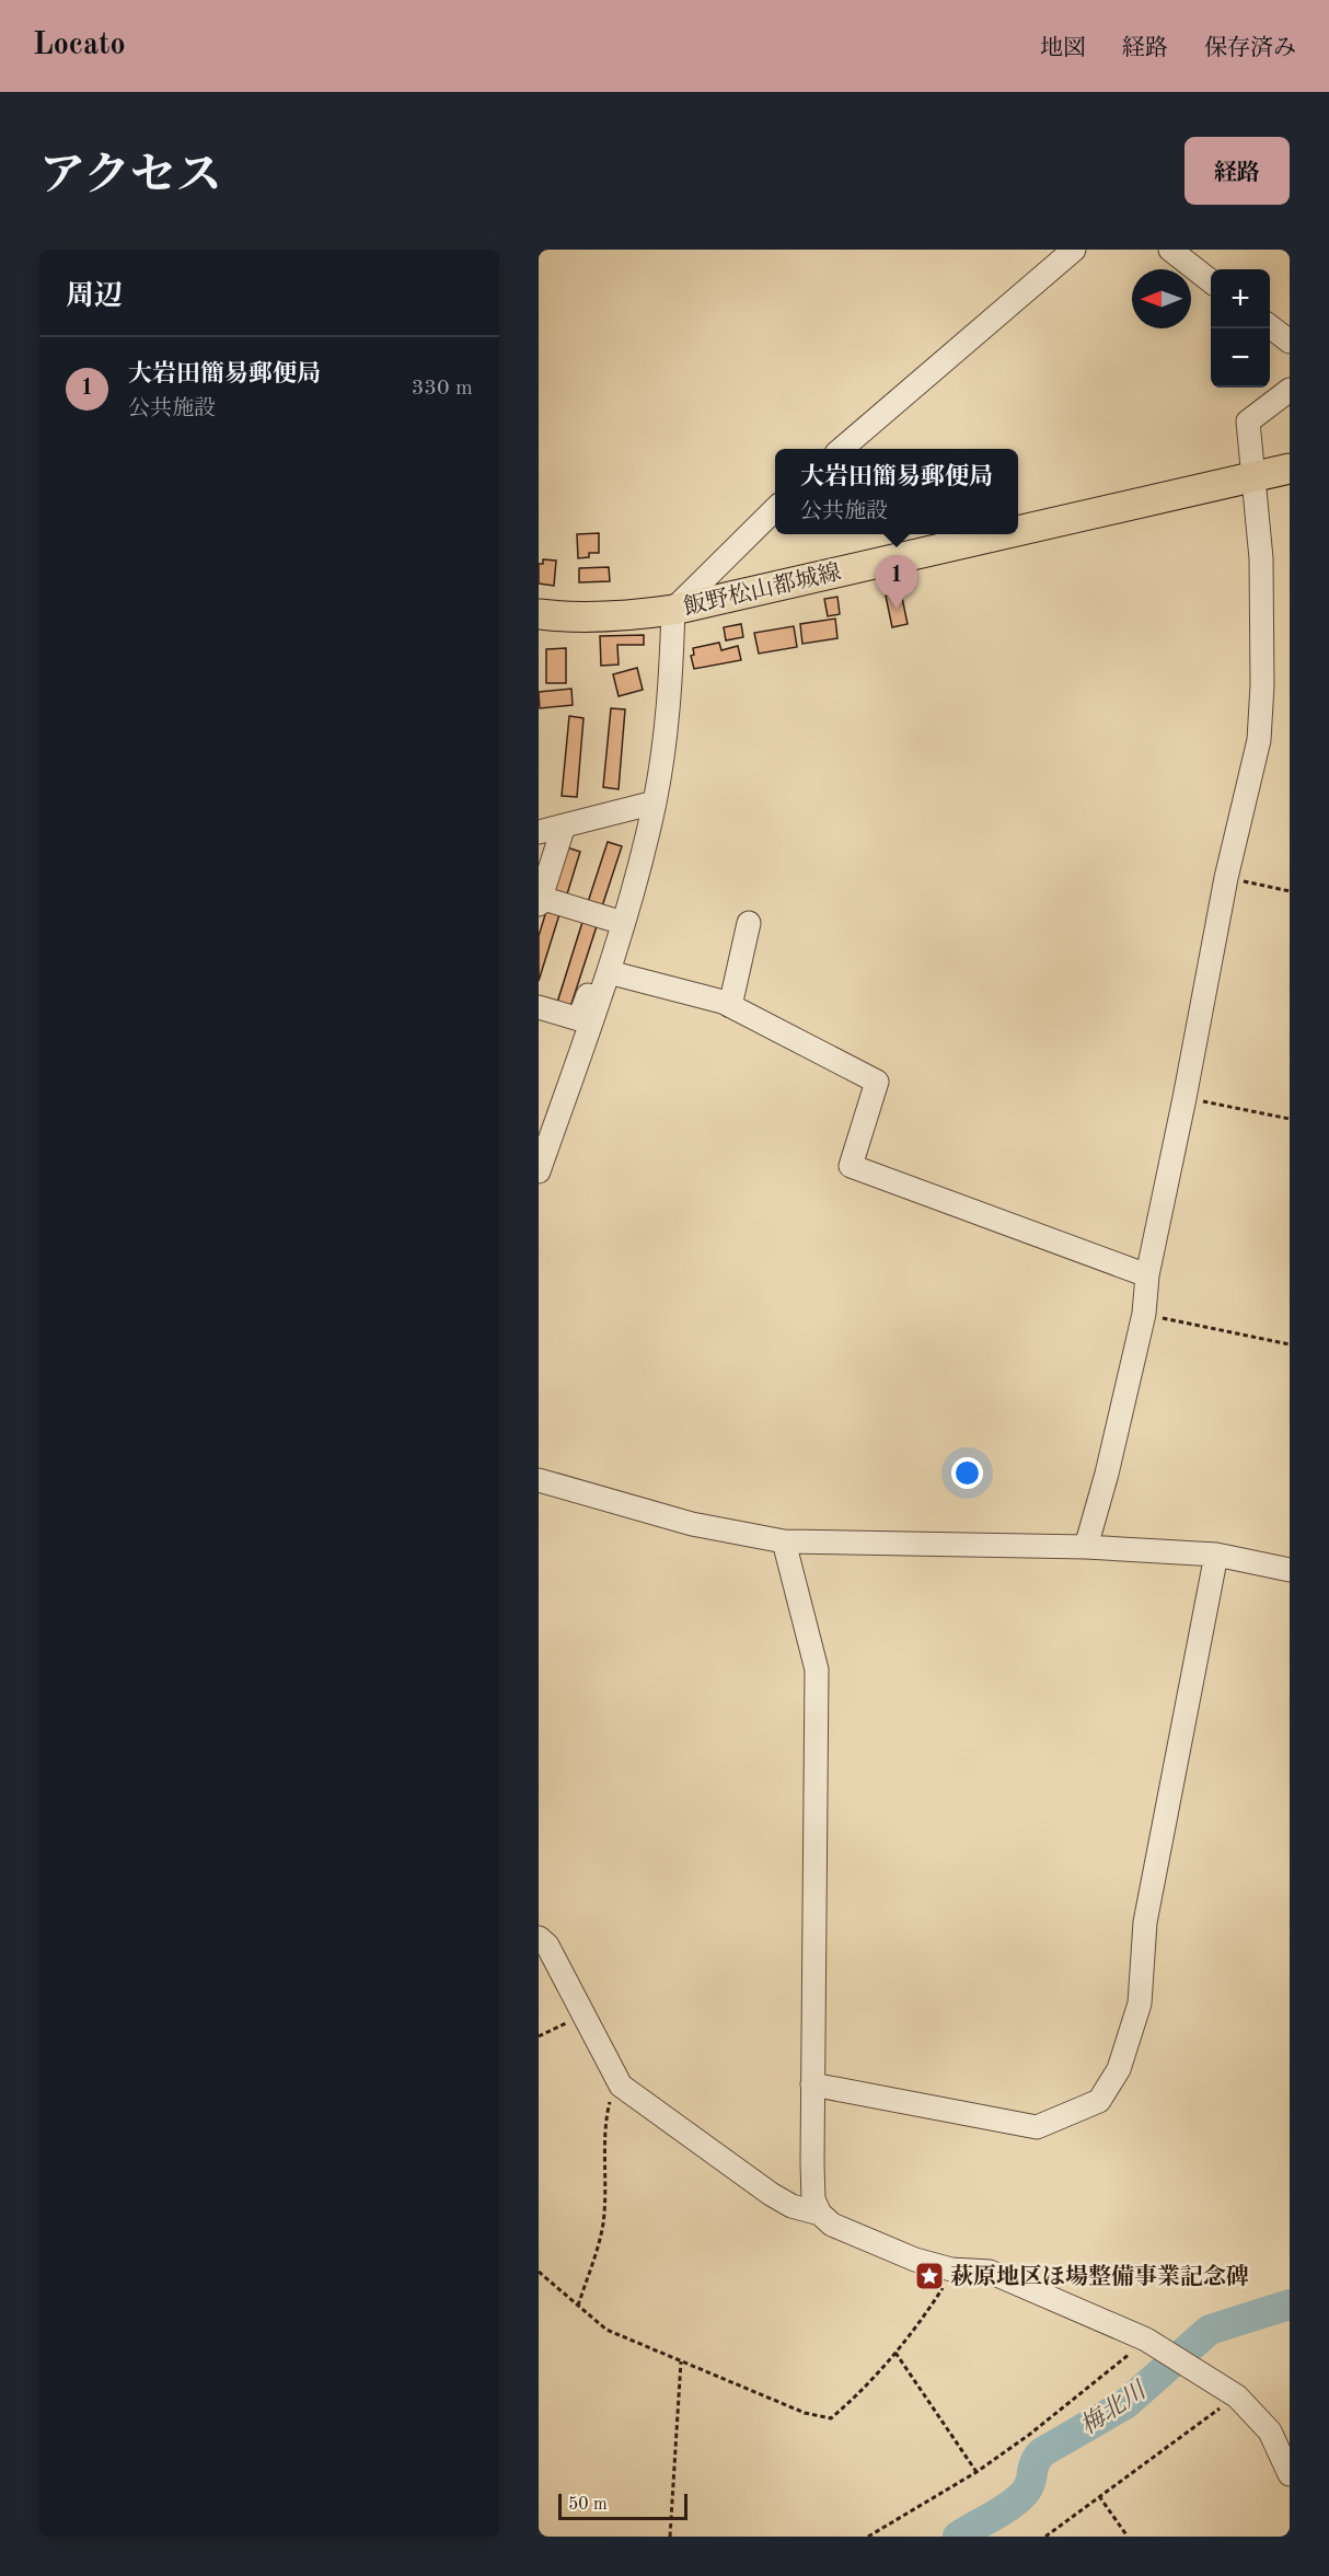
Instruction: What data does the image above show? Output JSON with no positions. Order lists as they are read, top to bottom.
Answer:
{
  "streets": {
    "main road": ["飯野松山都城線"]
  },
  "water": ["梅北川"],
  "places": {
    "place": ["萩原地区ほ場整備事業記念碑"]
  },
  "scale_bar": "50 m",
  "north": "left",
  "page": {
    "header": "Locato",
    "nav": ["地図", "経路", "保存済み"],
    "title": "アクセス",
    "buttons": "経路",
    "heading": "周辺",
    "map_buttons": ["+", "−"],
    "list": [
      {
        "mark": "1",
        "name": "大岩田簡易郵便局",
        "note": "公共施設",
        "value": "330 m"
      }
    ],
    "popup": ["大岩田簡易郵便局", "公共施設"],
    "pins": "1",
    "scale": "50 m"
  }
}
